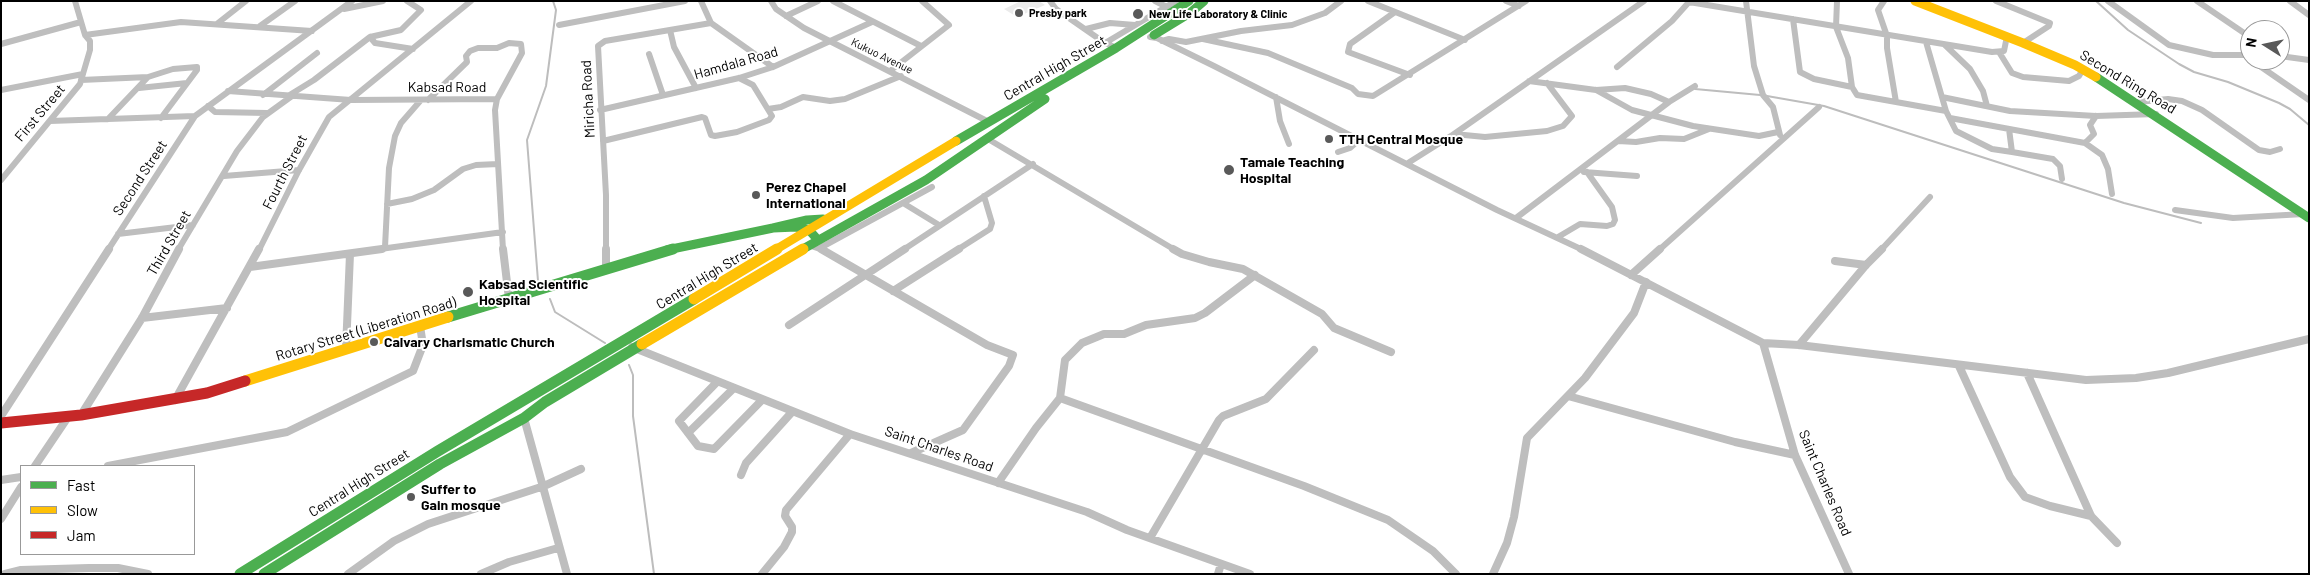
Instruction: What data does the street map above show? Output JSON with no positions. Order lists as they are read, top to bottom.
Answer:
{
  "streets": {
    "main road": ["Central High Street", "Second Ring Road", "Rotary Street (Liberation Road)"],
    "street": [
      "Kukuo Avenue",
      "Hamdala Road",
      "Kabsad Road",
      "Miricha Road",
      "First Street",
      "Fourth Street",
      "Second Street",
      "Third Street",
      "Saint Charles Road"
    ]
  },
  "crossings": [
    ["Kukuo Avenue", "Hamdala Road"],
    ["Kukuo Avenue", "Central High Street"],
    ["Hamdala Road", "Miricha Road"],
    ["Central High Street", "Rotary Street (Liberation Road)"],
    ["Central High Street", "Saint Charles Road"],
    ["Kabsad Road", "Fourth Street"],
    ["Kabsad Road", "Second Street"],
    ["Kabsad Road", "Third Street"],
    ["Kabsad Road", "Rotary Street (Liberation Road)"],
    ["Miricha Road", "Rotary Street (Liberation Road)"],
    ["Fourth Street", "Rotary Street (Liberation Road)"],
    ["Third Street", "Rotary Street (Liberation Road)"]
  ],
  "places": [
    "Presby park",
    "New Life Laboratory & Clinic",
    "TTH Central Mosque",
    "Tamale Teaching Hospital",
    "Perez Chapel International",
    "Kabsad Scientific Hospital",
    "Calvary Charismatic Church",
    "Suffer to Gain mosque"
  ],
  "legend": ["Fast", "Slow", "Jam"],
  "north": "left"
}
